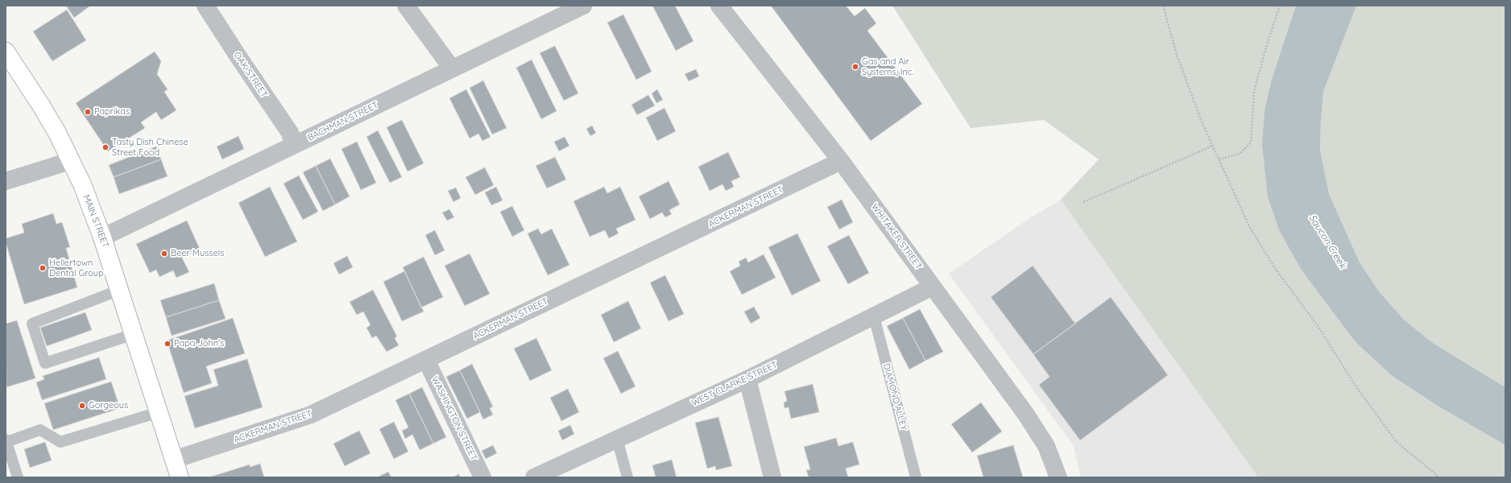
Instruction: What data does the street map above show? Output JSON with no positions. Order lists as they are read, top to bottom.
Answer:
{
  "streets": {
    "main road": ["MAIN STREET"],
    "street": [
      "OAK STREET",
      "BACHMAN STREET",
      "ACKERMAN STREET",
      "WHITAKER STREET",
      "WEST CLARKE STREET",
      "WASHINGTON STREET"
    ],
    "lane": ["DIAMOND ALLEY"]
  },
  "crossings": [
    ["OAK STREET", "BACHMAN STREET"],
    ["BACHMAN STREET", "MAIN STREET"],
    ["ACKERMAN STREET", "MAIN STREET"],
    ["ACKERMAN STREET", "WHITAKER STREET"],
    ["ACKERMAN STREET", "WASHINGTON STREET"],
    ["WHITAKER STREET", "WEST CLARKE STREET"],
    ["WEST CLARKE STREET", "DIAMOND ALLEY"]
  ],
  "water": ["Saucon Creek"],
  "places": [
    "Gas and Air Systems, Inc.",
    "Paprikas",
    "Tasty Dish Chinese Street Food",
    "Beer Mussels",
    "Hellertown Dental Group",
    "Papa John's",
    "Gorgeous"
  ]
}
